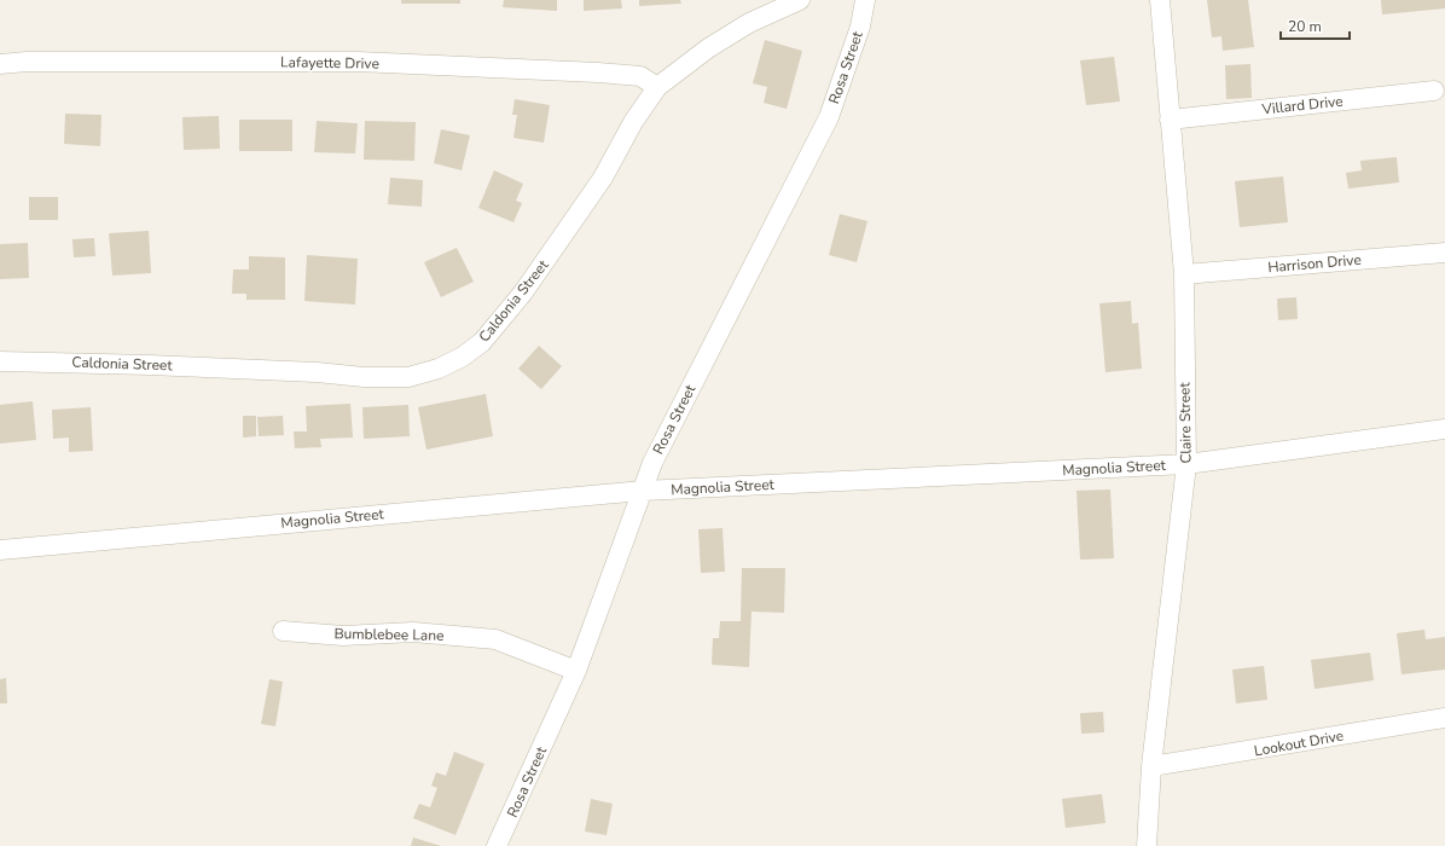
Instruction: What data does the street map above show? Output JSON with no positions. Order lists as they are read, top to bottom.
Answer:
{
  "streets": {
    "street": [
      "Lafayette Drive",
      "Rosa Street",
      "Villard Drive",
      "Harrison Drive",
      "Caldonia Street",
      "Claire Street",
      "Magnolia Street",
      "Bumblebee Lane",
      "Lookout Drive"
    ]
  },
  "crossings": [
    ["Lafayette Drive", "Caldonia Street"],
    ["Rosa Street", "Magnolia Street"],
    ["Rosa Street", "Bumblebee Lane"],
    ["Villard Drive", "Claire Street"],
    ["Harrison Drive", "Claire Street"],
    ["Claire Street", "Magnolia Street"],
    ["Claire Street", "Lookout Drive"]
  ],
  "scale_bar": "20 m"
}
